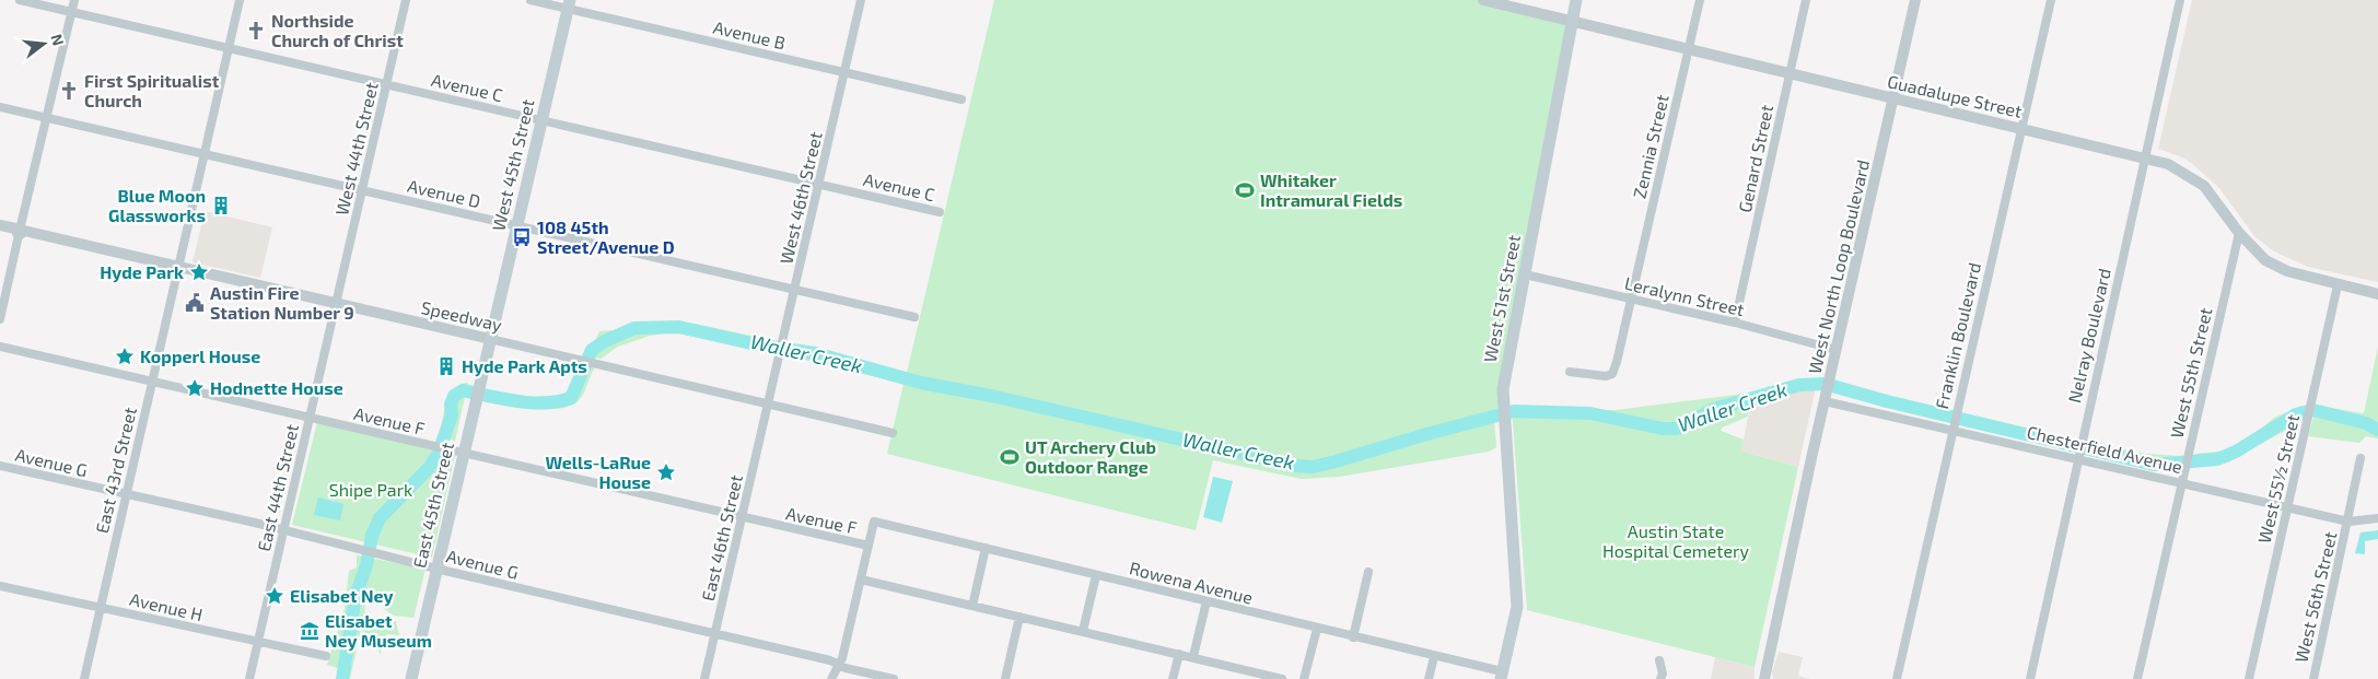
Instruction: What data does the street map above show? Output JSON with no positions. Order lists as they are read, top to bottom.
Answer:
{
  "streets": {
    "main road": ["West 45th Street", "West 51st Street", "East 45th Street"],
    "street": [
      "Avenue B",
      "Avenue C",
      "Guadalupe Street",
      "Zennia Street",
      "West 44th Street",
      "Genard Street",
      "Avenue D",
      "West 46th Street",
      "West North Loop Boulevard",
      "Leralynn Street",
      "Speedway",
      "Franklin Boulevard",
      "Nelray Boulevard",
      "West 55th Street",
      "Avenue F",
      "Chesterfield Avenue",
      "Avenue G",
      "East 43rd Street",
      "West 55½ Street",
      "East 44th Street",
      "East 46th Street",
      "Rowena Avenue",
      "West 56th Street",
      "Avenue H"
    ]
  },
  "crossings": [
    ["Avenue B", "West 45th Street"],
    ["Avenue B", "West 46th Street"],
    ["Avenue C", "West 44th Street"],
    ["Avenue C", "West 45th Street"],
    ["Avenue C", "West 46th Street"],
    ["Avenue C", "East 43rd Street"],
    ["Guadalupe Street", "Zennia Street"],
    ["Guadalupe Street", "Genard Street"],
    ["Guadalupe Street", "West North Loop Boulevard"],
    ["Guadalupe Street", "West 51st Street"],
    ["Guadalupe Street", "Franklin Boulevard"],
    ["Guadalupe Street", "Nelray Boulevard"],
    ["Guadalupe Street", "West 55th Street"],
    ["Guadalupe Street", "West 55½ Street"],
    ["Zennia Street", "Leralynn Street"],
    ["West 44th Street", "Avenue D"],
    ["West 44th Street", "Speedway"],
    ["West 44th Street", "East 44th Street"],
    ["Genard Street", "Leralynn Street"],
    ["West 45th Street", "Avenue D"],
    ["West 45th Street", "Speedway"],
    ["West 45th Street", "East 45th Street"],
    ["Avenue D", "West 46th Street"],
    ["Avenue D", "East 43rd Street"],
    ["West 46th Street", "Speedway"],
    ["West 46th Street", "East 46th Street"],
    ["West North Loop Boulevard", "Leralynn Street"],
    ["West North Loop Boulevard", "Chesterfield Avenue"],
    ["Leralynn Street", "West 51st Street"],
    ["West 51st Street", "Rowena Avenue"],
    ["Speedway", "East 43rd Street"],
    ["Speedway", "East 44th Street"],
    ["Speedway", "East 45th Street"],
    ["Speedway", "East 46th Street"],
    ["Franklin Boulevard", "Chesterfield Avenue"],
    ["Nelray Boulevard", "Chesterfield Avenue"],
    ["West 55th Street", "Chesterfield Avenue"],
    ["Avenue F", "East 43rd Street"],
    ["Avenue F", "East 44th Street"],
    ["Avenue F", "East 45th Street"],
    ["Avenue F", "East 46th Street"],
    ["Avenue F", "Rowena Avenue"],
    ["Chesterfield Avenue", "West 55½ Street"],
    ["Chesterfield Avenue", "West 56th Street"],
    ["Avenue G", "East 43rd Street"],
    ["Avenue G", "East 44th Street"],
    ["Avenue G", "East 45th Street"],
    ["Avenue G", "East 46th Street"],
    ["East 43rd Street", "Avenue H"],
    ["East 44th Street", "Avenue H"]
  ],
  "water": ["Waller Creek"],
  "parks": ["Shipe Park", "Austin State Hospital Cemetery"],
  "places": {
    "church": ["Northside Church of Christ", "First Spiritualist Church"],
    "sports": ["Whitaker Intramural Fields", "UT Archery Club Outdoor Range"],
    "building": ["Blue Moon Glassworks", "Hyde Park Apts"],
    "bus stop": ["108 45th Street/Avenue D"],
    "place": [
      "Hyde Park",
      "Kopperl House",
      "Hodnette House",
      "Wells-LaRue House",
      "Elisabet Ney"
    ],
    "public building": ["Austin Fire Station Number 9"],
    "museum": ["Elisabet Ney Museum"]
  },
  "north": "right"
}
